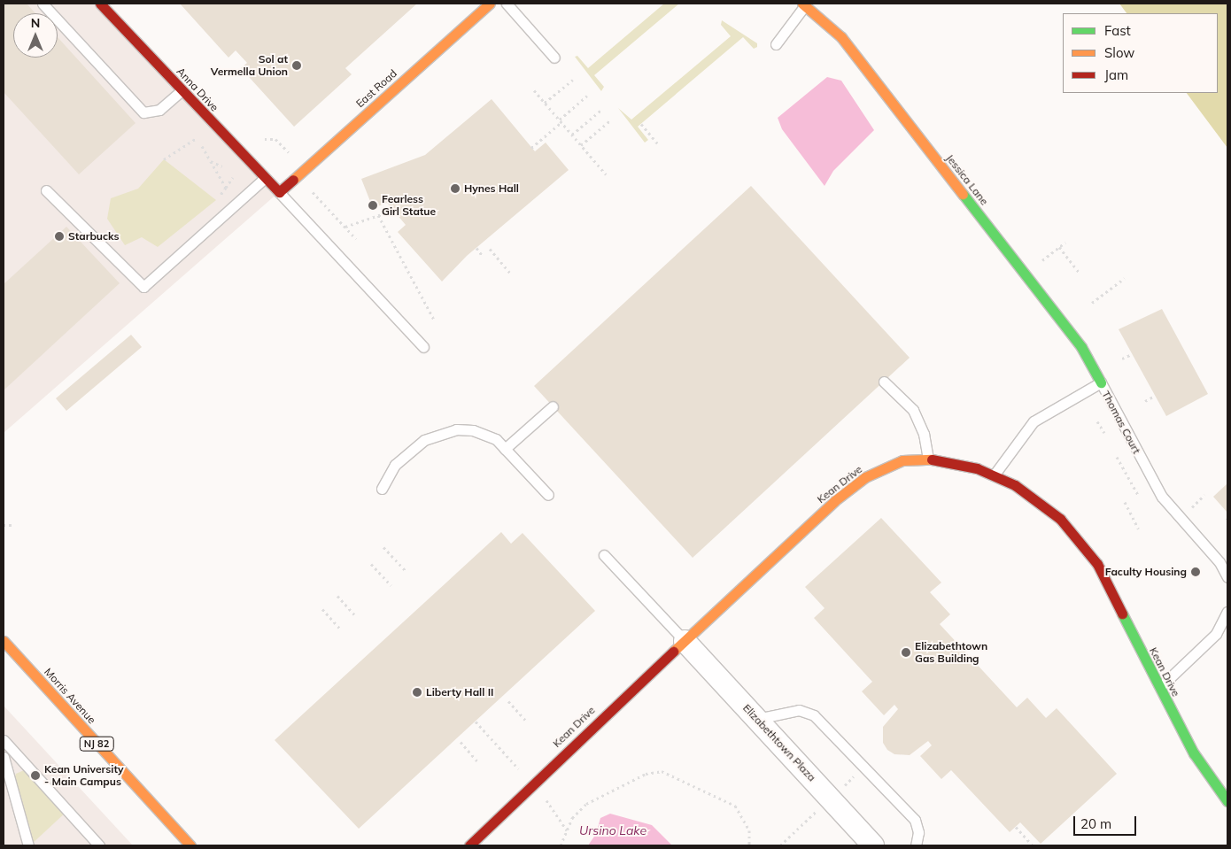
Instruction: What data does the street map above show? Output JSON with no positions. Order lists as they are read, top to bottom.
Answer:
{
  "streets": {
    "street": [
      "East Road",
      "Anna Drive",
      "Jessica Lane",
      "Kean Drive",
      "Morris Avenue",
      "Elizabethtown Plaza",
      "NJ 82"
    ],
    "lane": ["Thomas Court"]
  },
  "crossings": [
    ["East Road", "Anna Drive"],
    ["Jessica Lane", "Thomas Court"],
    ["Thomas Court", "Kean Drive"],
    ["Kean Drive", "Elizabethtown Plaza"]
  ],
  "water": ["Ursino Lake"],
  "places": [
    "Sol at Vermella Union",
    "Hynes Hall",
    "Fearless Girl Statue",
    "Starbucks",
    "Faculty Housing",
    "Elizabethtown Gas Building",
    "Liberty Hall II",
    "Kean University - Main Campus"
  ],
  "legend": ["Fast", "Slow", "Jam"],
  "scale_bar": "20 m",
  "north": "top"
}
